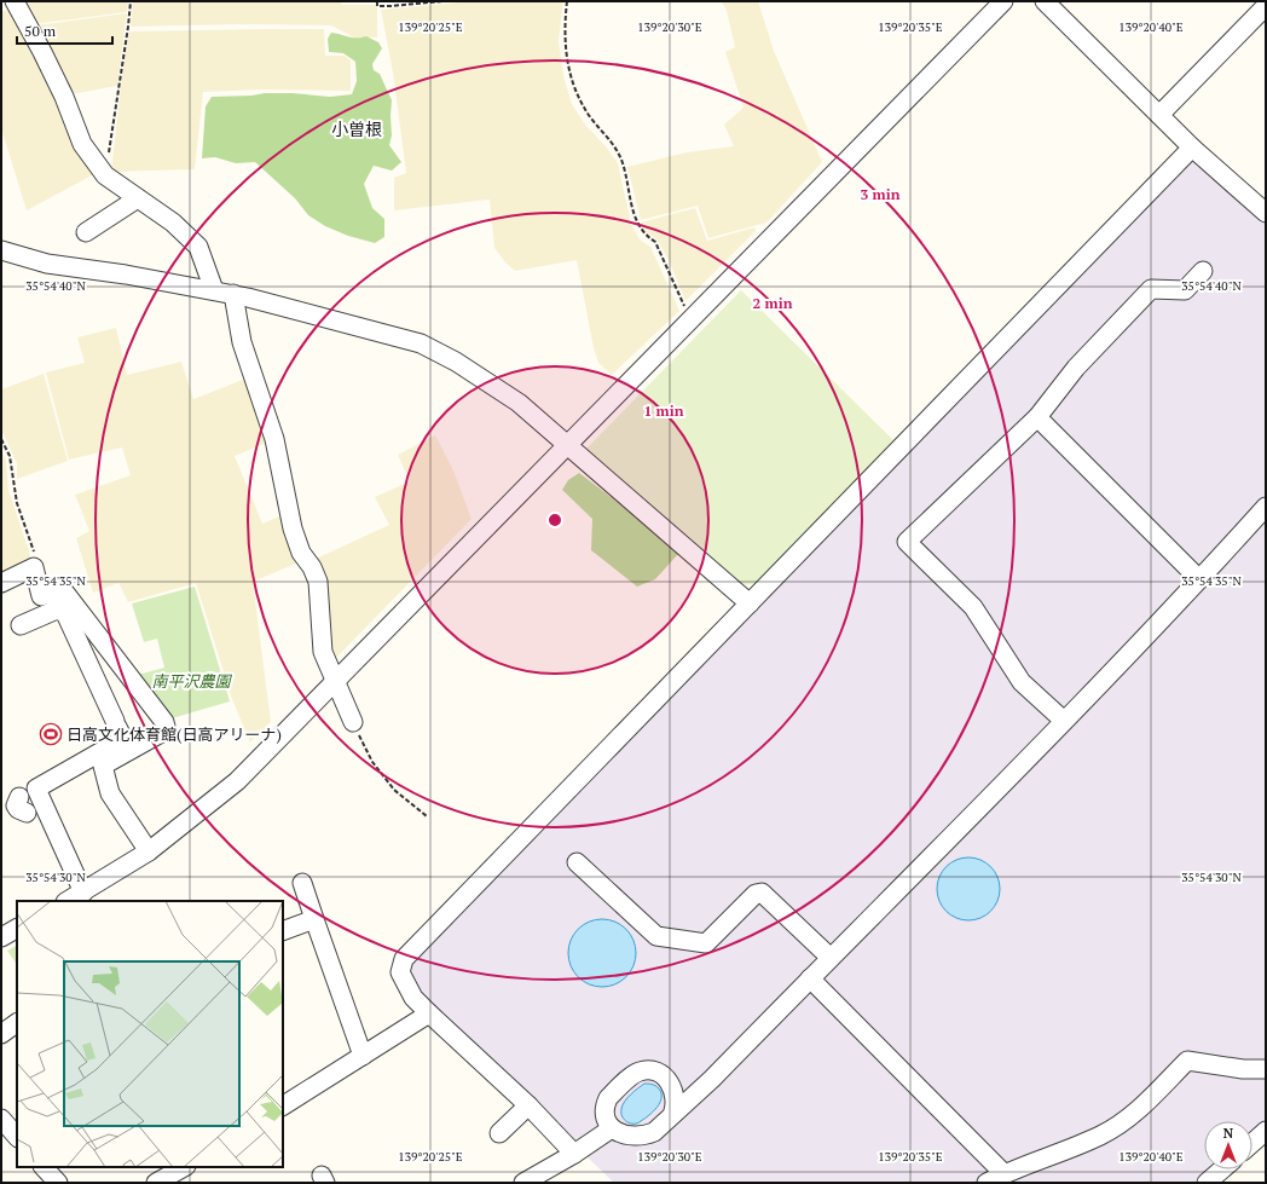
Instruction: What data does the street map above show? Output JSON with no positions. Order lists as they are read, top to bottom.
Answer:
{
  "districts": ["小曽根"],
  "parks": ["南平沢農園"],
  "places": {
    "sports": ["日高文化体育館(日高アリーナ)"]
  },
  "scale_bar": "50 m",
  "north": "top",
  "coordinates": [
    "139°20'25\"E",
    "139°20'30\"E",
    "139°20'35\"E",
    "139°20'40\"E",
    "35°54'40\"N",
    "35°54'35\"N",
    "35°54'30\"N"
  ],
  "rings": ["3 min", "2 min", "1 min"]
}
